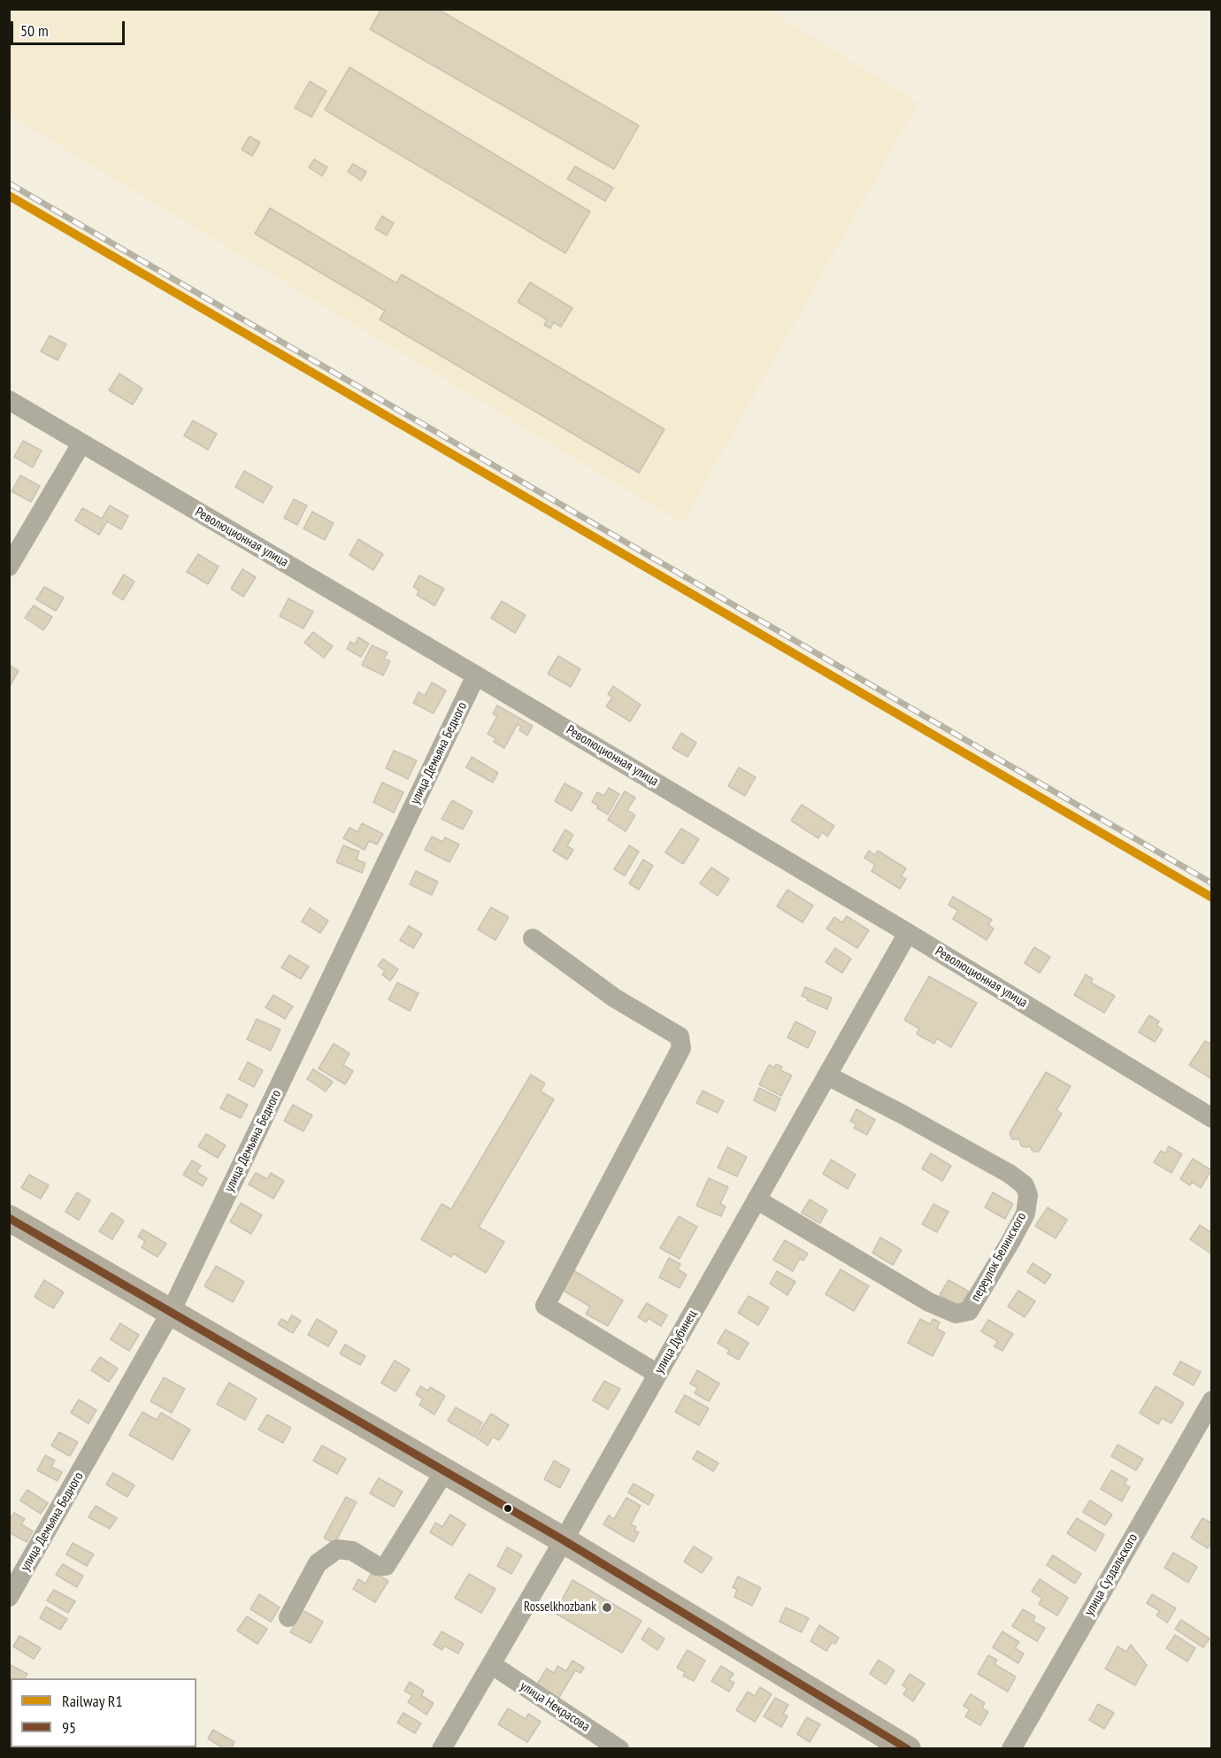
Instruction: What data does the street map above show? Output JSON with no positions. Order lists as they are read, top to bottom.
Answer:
{
  "streets": {
    "street": [
      "Революционная улица",
      "улица Демьяна Бедного",
      "переулок Белинского",
      "улица Дубинец",
      "улица Суздальского",
      "улица Некрасова"
    ]
  },
  "crossings": [
    ["Революционная улица", "улица Демьяна Бедного"],
    ["Революционная улица", "улица Дубинец"],
    ["переулок Белинского", "улица Дубинец"],
    ["улица Дубинец", "улица Некрасова"]
  ],
  "places": ["Rosselkhozbank"],
  "lines": ["rail line R1", "transit line 95"],
  "legend": ["Railway R1", "95"],
  "scale_bar": "50 m"
}
